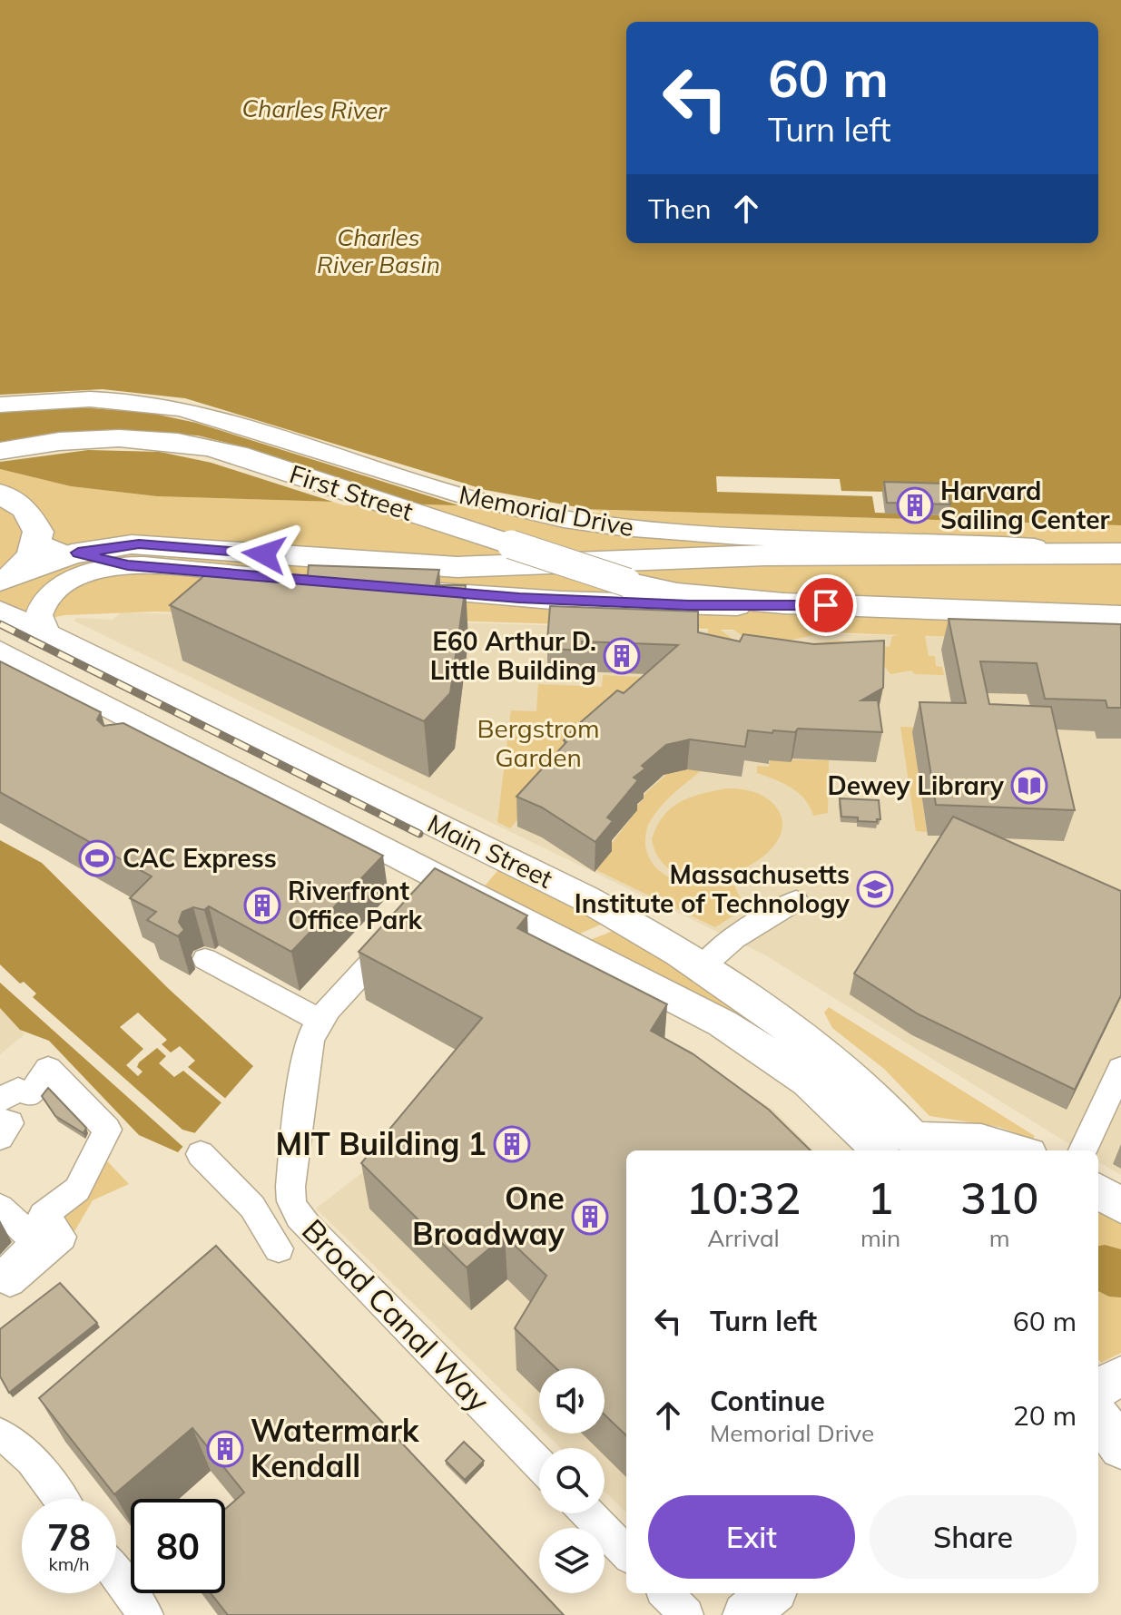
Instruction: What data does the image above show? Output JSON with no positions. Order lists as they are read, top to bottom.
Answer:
{
  "streets": {
    "highway": ["First Street", "Memorial Drive"],
    "main road": ["Main Street"],
    "street": ["Broad Canal Way"]
  },
  "water": ["Charles River", "Charles River Basin"],
  "parks": ["Bergstrom Garden"],
  "places": {
    "building": [
      "Harvard Sailing Center",
      "E60 Arthur D. Little Building",
      "Riverfront Office Park",
      "MIT Building 1",
      "One Broadway",
      "Watermark Kendall"
    ],
    "library": ["Dewey Library"],
    "sports": ["CAC Express"],
    "school or university": ["Massachusetts Institute of Technology"]
  },
  "page": {
    "turn": ["60 m", "Turn left"],
    "then": "Then",
    "eta": [
      "10:32",
      "Arrival",
      "1",
      "min",
      "310",
      "m"
    ],
    "list": [
      {
        "name": "Turn left",
        "value": "60 m"
      },
      {
        "name": "Continue",
        "note": "Memorial Drive",
        "value": "20 m"
      }
    ],
    "buttons": ["Exit", "Share"],
    "speed": "78 km/h",
    "limit": "80"
  }
}
